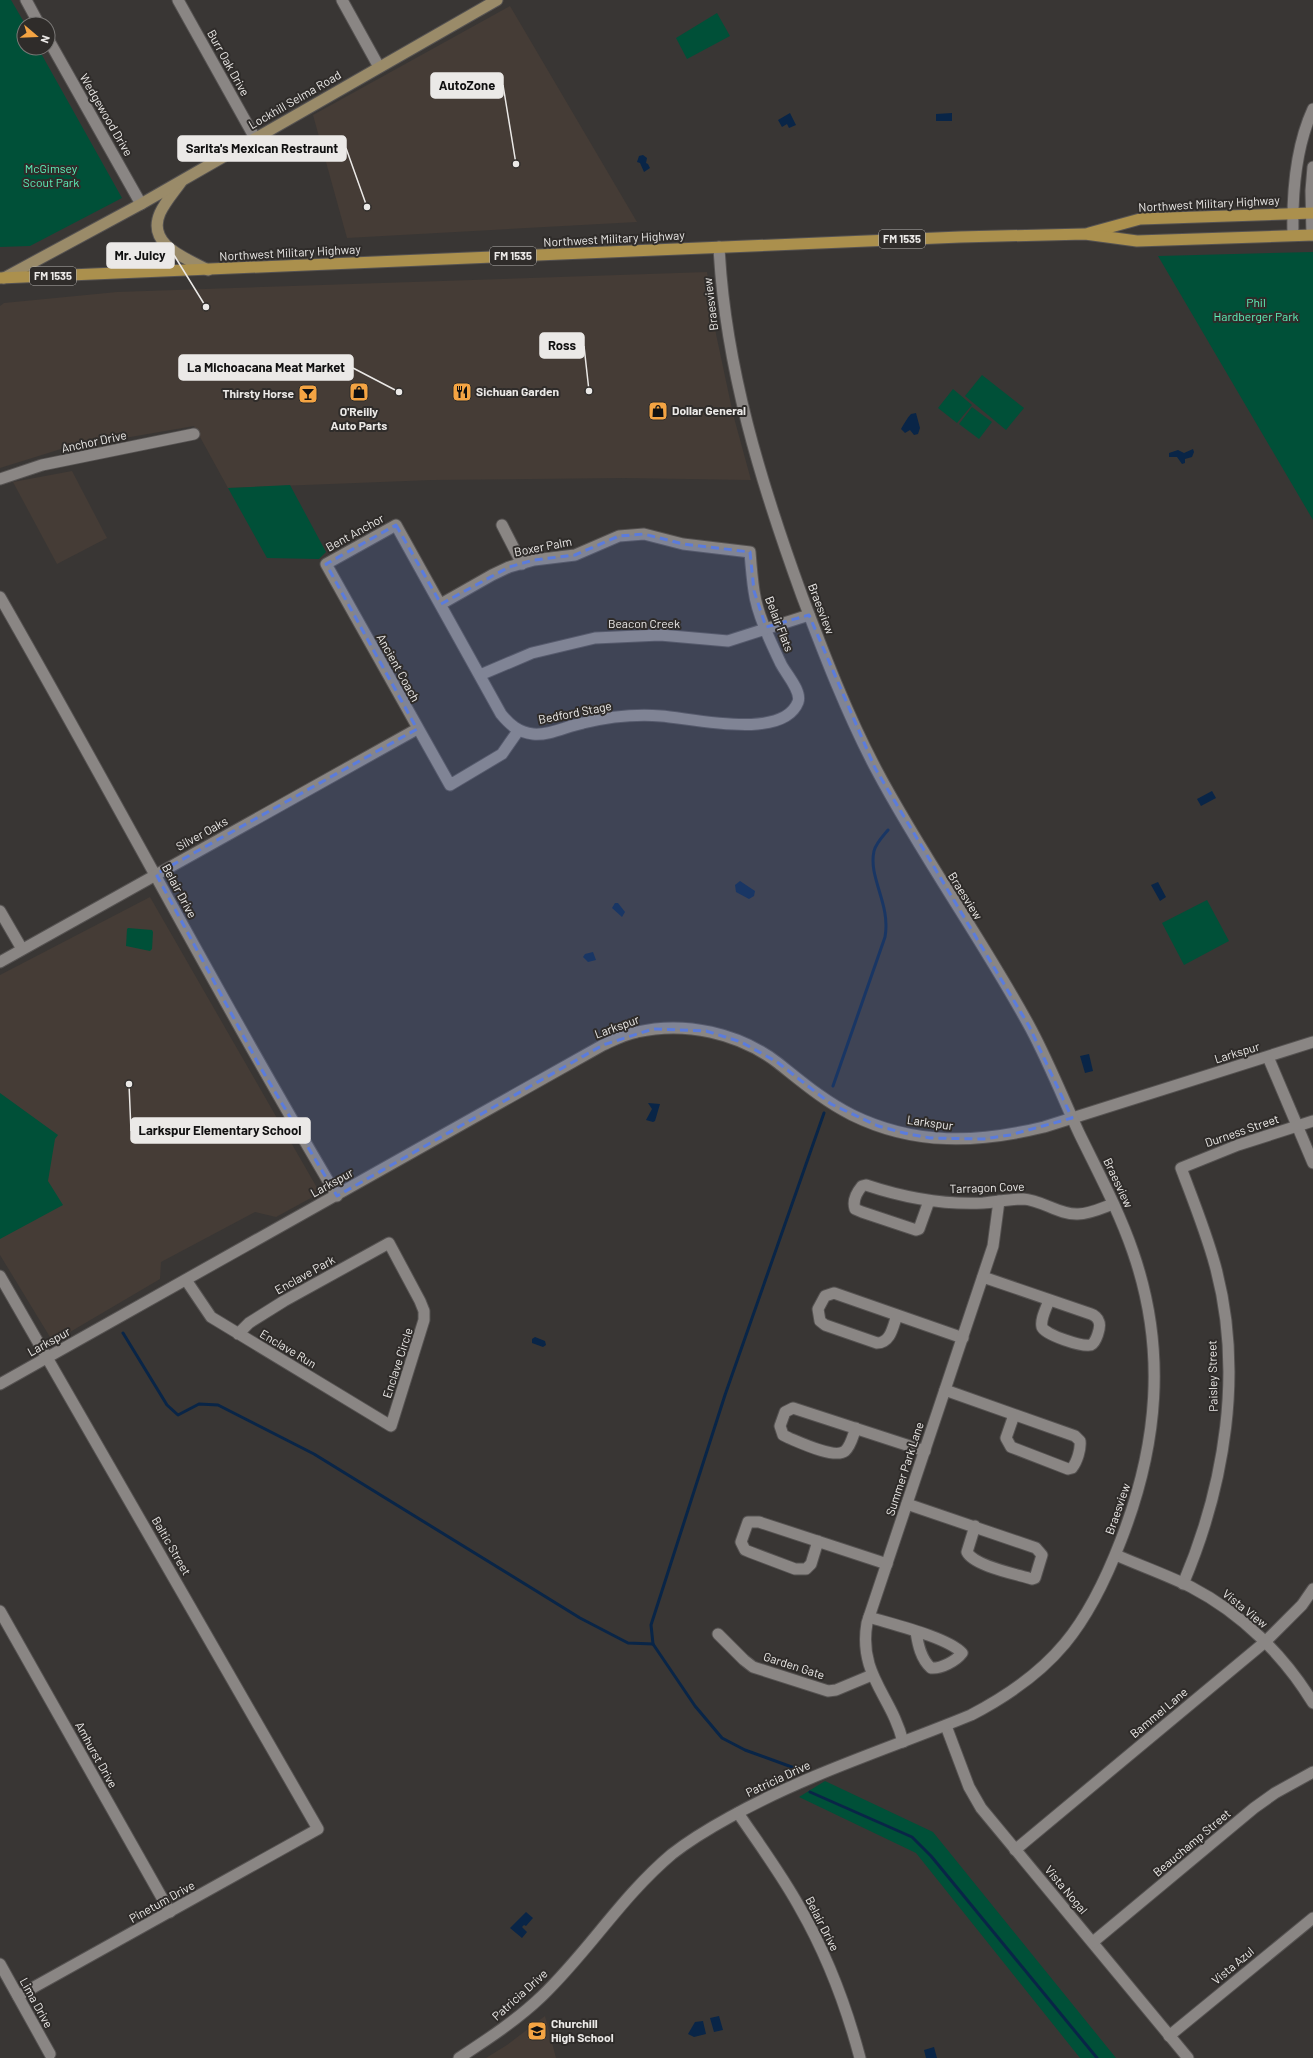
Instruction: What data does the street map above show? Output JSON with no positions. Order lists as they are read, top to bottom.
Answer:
{
  "streets": {
    "main road": ["Lockhill Selma Road", "Northwest Military Highway", "FM 1535"],
    "street": [
      "Burr Oak Drive",
      "Wedgewood Drive",
      "Braesview",
      "Anchor Drive",
      "Bent Anchor",
      "Boxer Palm",
      "Beacon Creek",
      "Belair Flats",
      "Ancient Coach",
      "Bedford Stage",
      "Silver Oaks",
      "Belair Drive",
      "Larkspur",
      "Durness Street",
      "Tarragon Cove",
      "Enclave Park",
      "Enclave Run",
      "Enclave Circle",
      "Paisley Street",
      "Summer Park Lane",
      "Baltic Street",
      "Vista View",
      "Garden Gate",
      "Bammel Lane",
      "Amhurst Drive",
      "Patricia Drive",
      "Beauchamp Street",
      "Vista Nogal",
      "Pinetum Drive",
      "Vista Azul",
      "Lima Drive"
    ]
  },
  "crossings": [
    ["Burr Oak Drive", "Lockhill Selma Road"],
    ["Lockhill Selma Road", "Wedgewood Drive"],
    ["Lockhill Selma Road", "Northwest Military Highway"],
    ["Northwest Military Highway", "Braesview"],
    ["Braesview", "Beacon Creek"],
    ["Braesview", "Larkspur"],
    ["Braesview", "Tarragon Cove"],
    ["Braesview", "Vista View"],
    ["Braesview", "Patricia Drive"],
    ["Bent Anchor", "Boxer Palm"],
    ["Bent Anchor", "Ancient Coach"],
    ["Boxer Palm", "Belair Flats"],
    ["Beacon Creek", "Belair Flats"],
    ["Belair Flats", "Bedford Stage"],
    ["Ancient Coach", "Bedford Stage"],
    ["Ancient Coach", "Silver Oaks"],
    ["Silver Oaks", "Belair Drive"],
    ["Belair Drive", "Larkspur"],
    ["Belair Drive", "Patricia Drive"],
    ["Larkspur", "Enclave Run"],
    ["Larkspur", "Baltic Street"],
    ["Durness Street", "Paisley Street"],
    ["Tarragon Cove", "Summer Park Lane"],
    ["Enclave Park", "Enclave Run"],
    ["Enclave Park", "Enclave Circle"],
    ["Enclave Run", "Enclave Circle"],
    ["Paisley Street", "Vista View"],
    ["Summer Park Lane", "Garden Gate"],
    ["Summer Park Lane", "Patricia Drive"],
    ["Baltic Street", "Pinetum Drive"],
    ["Vista View", "Bammel Lane"],
    ["Vista View", "Patricia Drive"],
    ["Bammel Lane", "Vista Nogal"],
    ["Amhurst Drive", "Pinetum Drive"],
    ["Patricia Drive", "Vista Nogal"],
    ["Beauchamp Street", "Vista Nogal"],
    ["Vista Nogal", "Vista Azul"],
    ["Pinetum Drive", "Lima Drive"]
  ],
  "parks": ["McGimsey Scout Park", "Phil Hardberger Park"],
  "places": {
    "other": [
      "AutoZone",
      "Sarita's Mexican Restraunt",
      "Mr. Juicy",
      "Ross",
      "La Michoacana Meat Market",
      "Larkspur Elementary School"
    ],
    "shop": ["O'Reilly Auto Parts", "Dollar General"],
    "restaurant": ["Sichuan Garden"],
    "bar": ["Thirsty Horse"],
    "school or university": ["Churchill High School"]
  },
  "north": "right"
}
